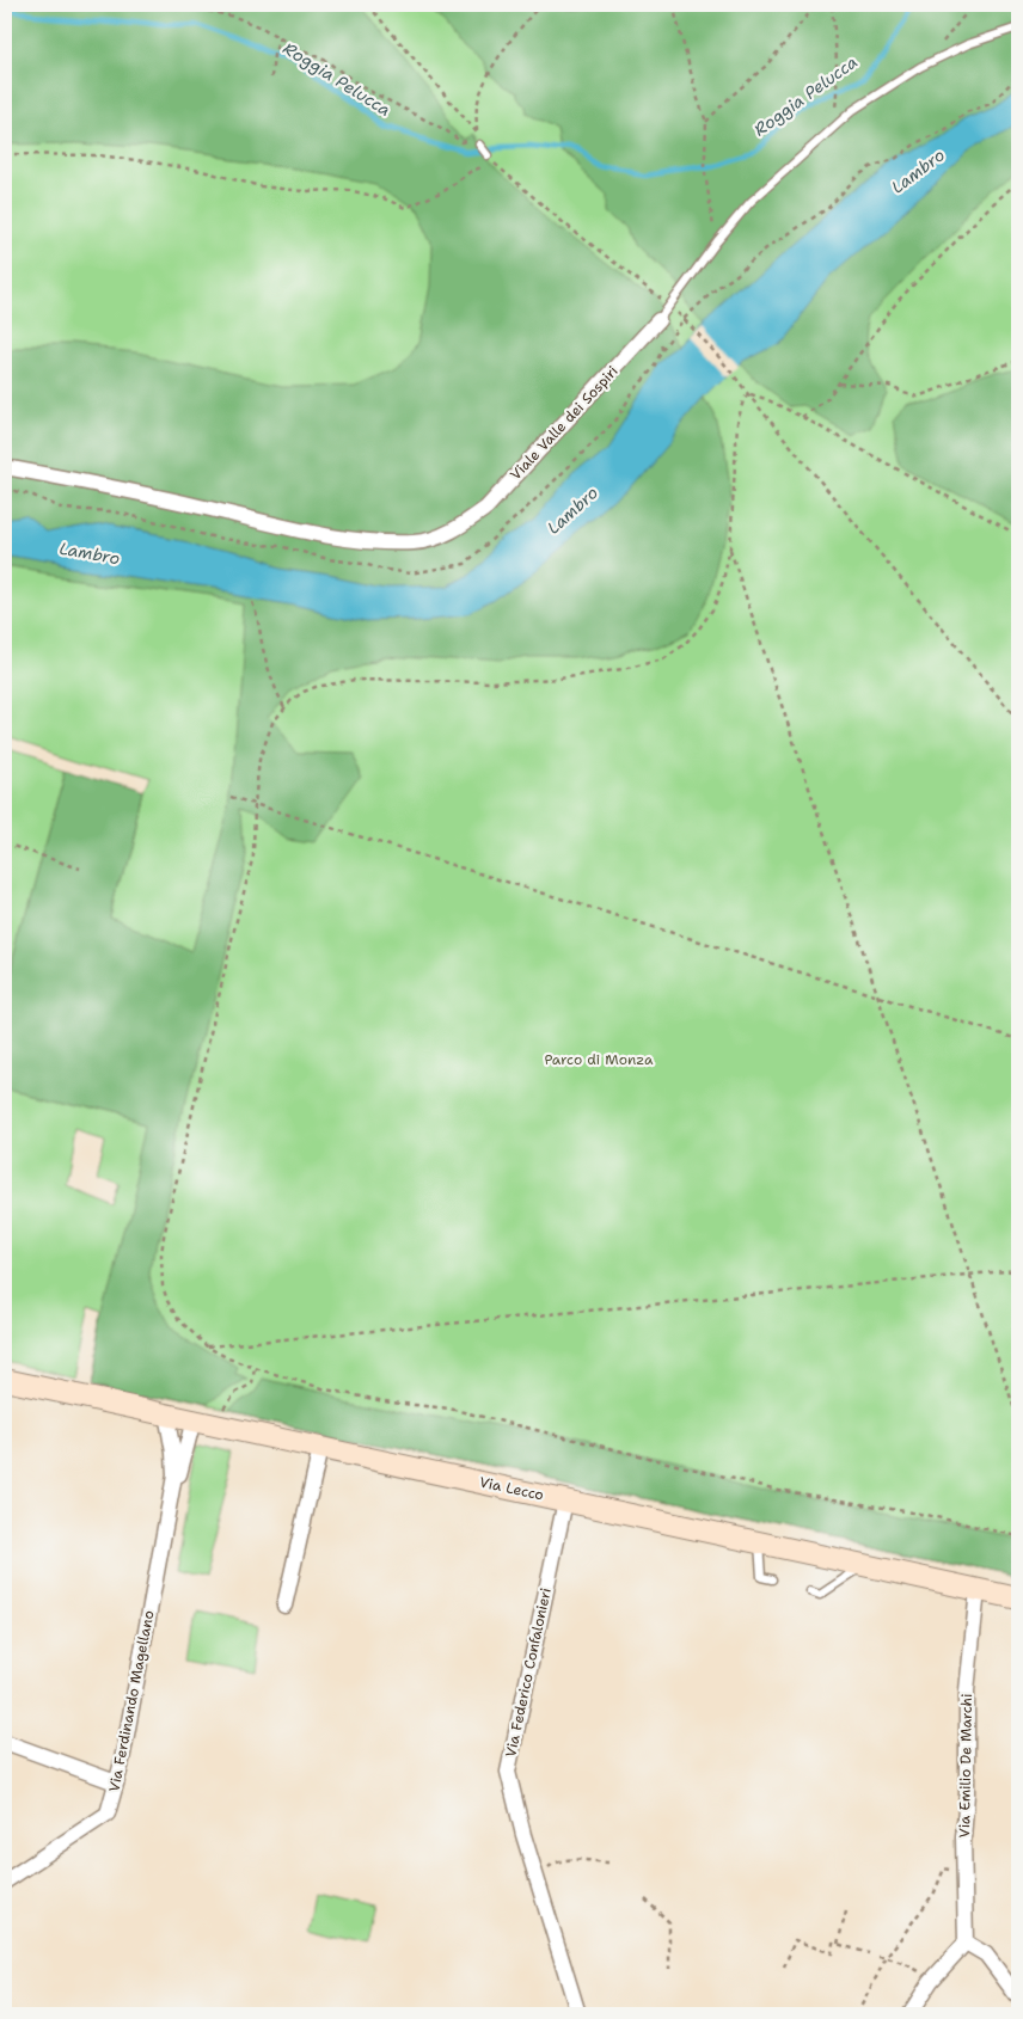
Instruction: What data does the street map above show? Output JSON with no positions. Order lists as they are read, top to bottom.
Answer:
{
  "streets": {
    "main road": ["Via Lecco"],
    "street": [
      "Viale Valle dei Sospiri",
      "Via Federico Confalonieri",
      "Via Ferdinando Magellano",
      "Via Emilio De Marchi"
    ]
  },
  "crossings": [
    ["Via Lecco", "Via Federico Confalonieri"],
    ["Via Lecco", "Via Ferdinando Magellano"],
    ["Via Lecco", "Via Emilio De Marchi"]
  ],
  "water": ["Roggia Pelucca", "Lambro"],
  "parks": ["Parco di Monza"]
}
